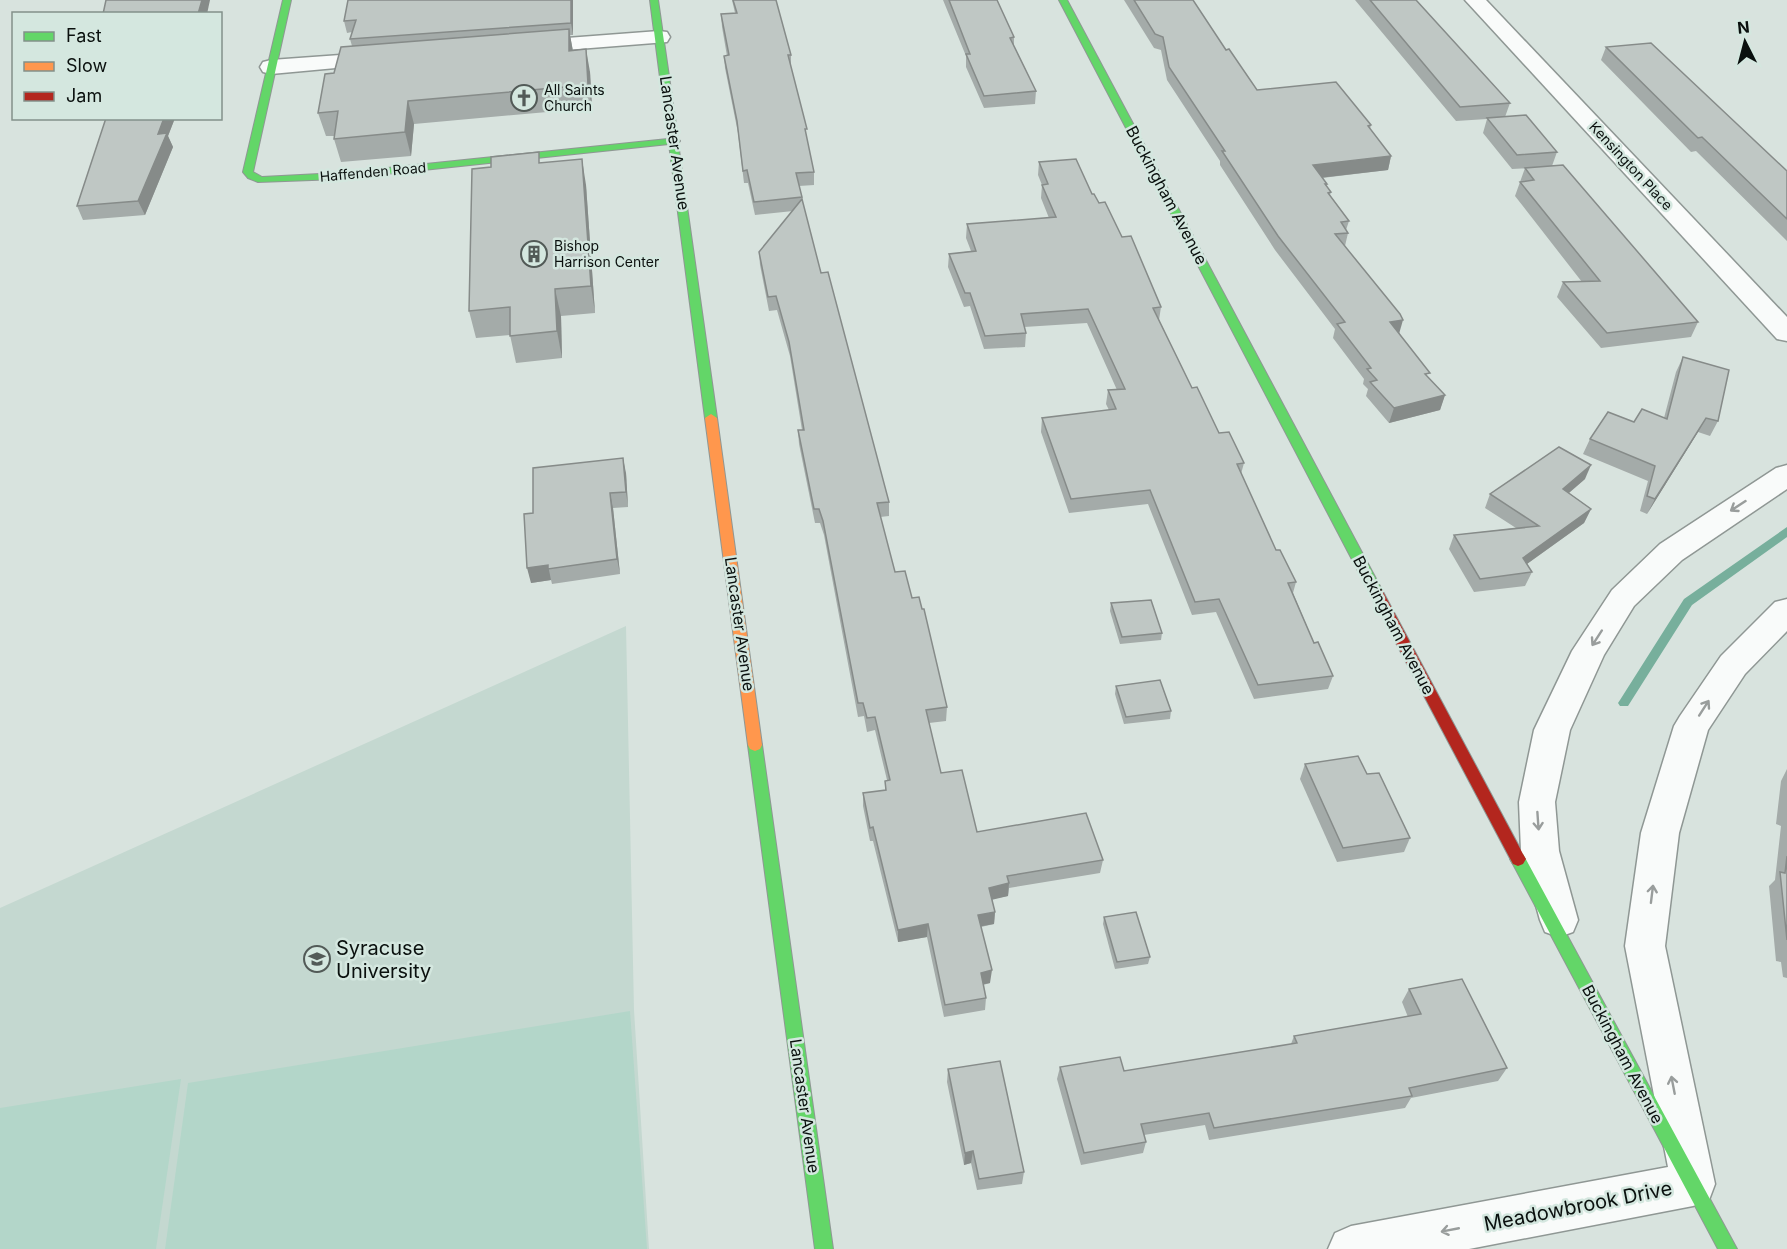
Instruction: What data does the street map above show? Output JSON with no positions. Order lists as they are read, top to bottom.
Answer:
{
  "streets": {
    "street": [
      "Lancaster Avenue",
      "Kensington Place",
      "Haffenden Road",
      "Buckingham Avenue",
      "Meadowbrook Drive"
    ]
  },
  "crossings": [
    ["Lancaster Avenue", "Haffenden Road"],
    ["Buckingham Avenue", "Meadowbrook Drive"]
  ],
  "places": {
    "church": ["All Saints Church"],
    "building": ["Bishop Harrison Center"],
    "school or university": ["Syracuse University"]
  },
  "legend": ["Fast", "Slow", "Jam"],
  "north": "top"
}
